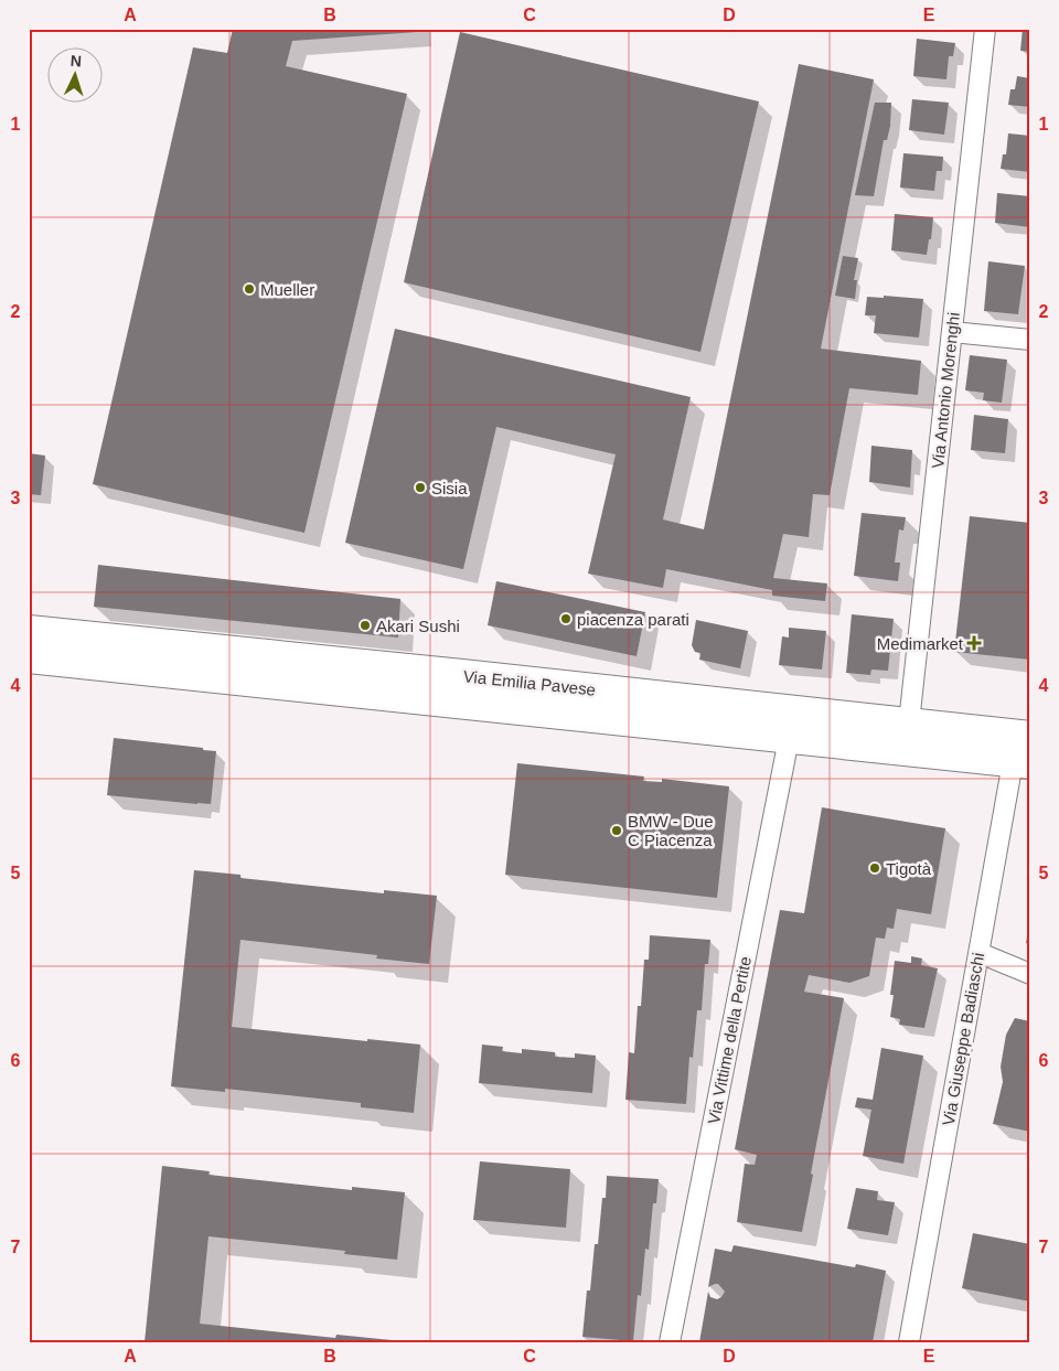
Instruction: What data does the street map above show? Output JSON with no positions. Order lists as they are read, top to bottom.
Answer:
{
  "streets": {
    "main road": ["Via Emilia Pavese"],
    "street": ["Via Antonio Morenghi", "Via Giuseppe Badiaschi", "Via Vittime della Pertite"]
  },
  "crossings": [
    ["Via Antonio Morenghi", "Via Emilia Pavese"],
    ["Via Emilia Pavese", "Via Giuseppe Badiaschi"],
    ["Via Emilia Pavese", "Via Vittime della Pertite"]
  ],
  "places": {
    "other": [
      "Mueller",
      "Sisia",
      "piacenza parati",
      "Akari Sushi",
      "BMW - Due C Piacenza",
      "Tigotà"
    ],
    "health": ["Medimarket"]
  },
  "north": "top",
  "grid": {
    "columns": [
      "A",
      "B",
      "C",
      "D",
      "E"
    ],
    "rows": [
      "1",
      "2",
      "3",
      "4",
      "5",
      "6",
      "7"
    ]
  }
}
